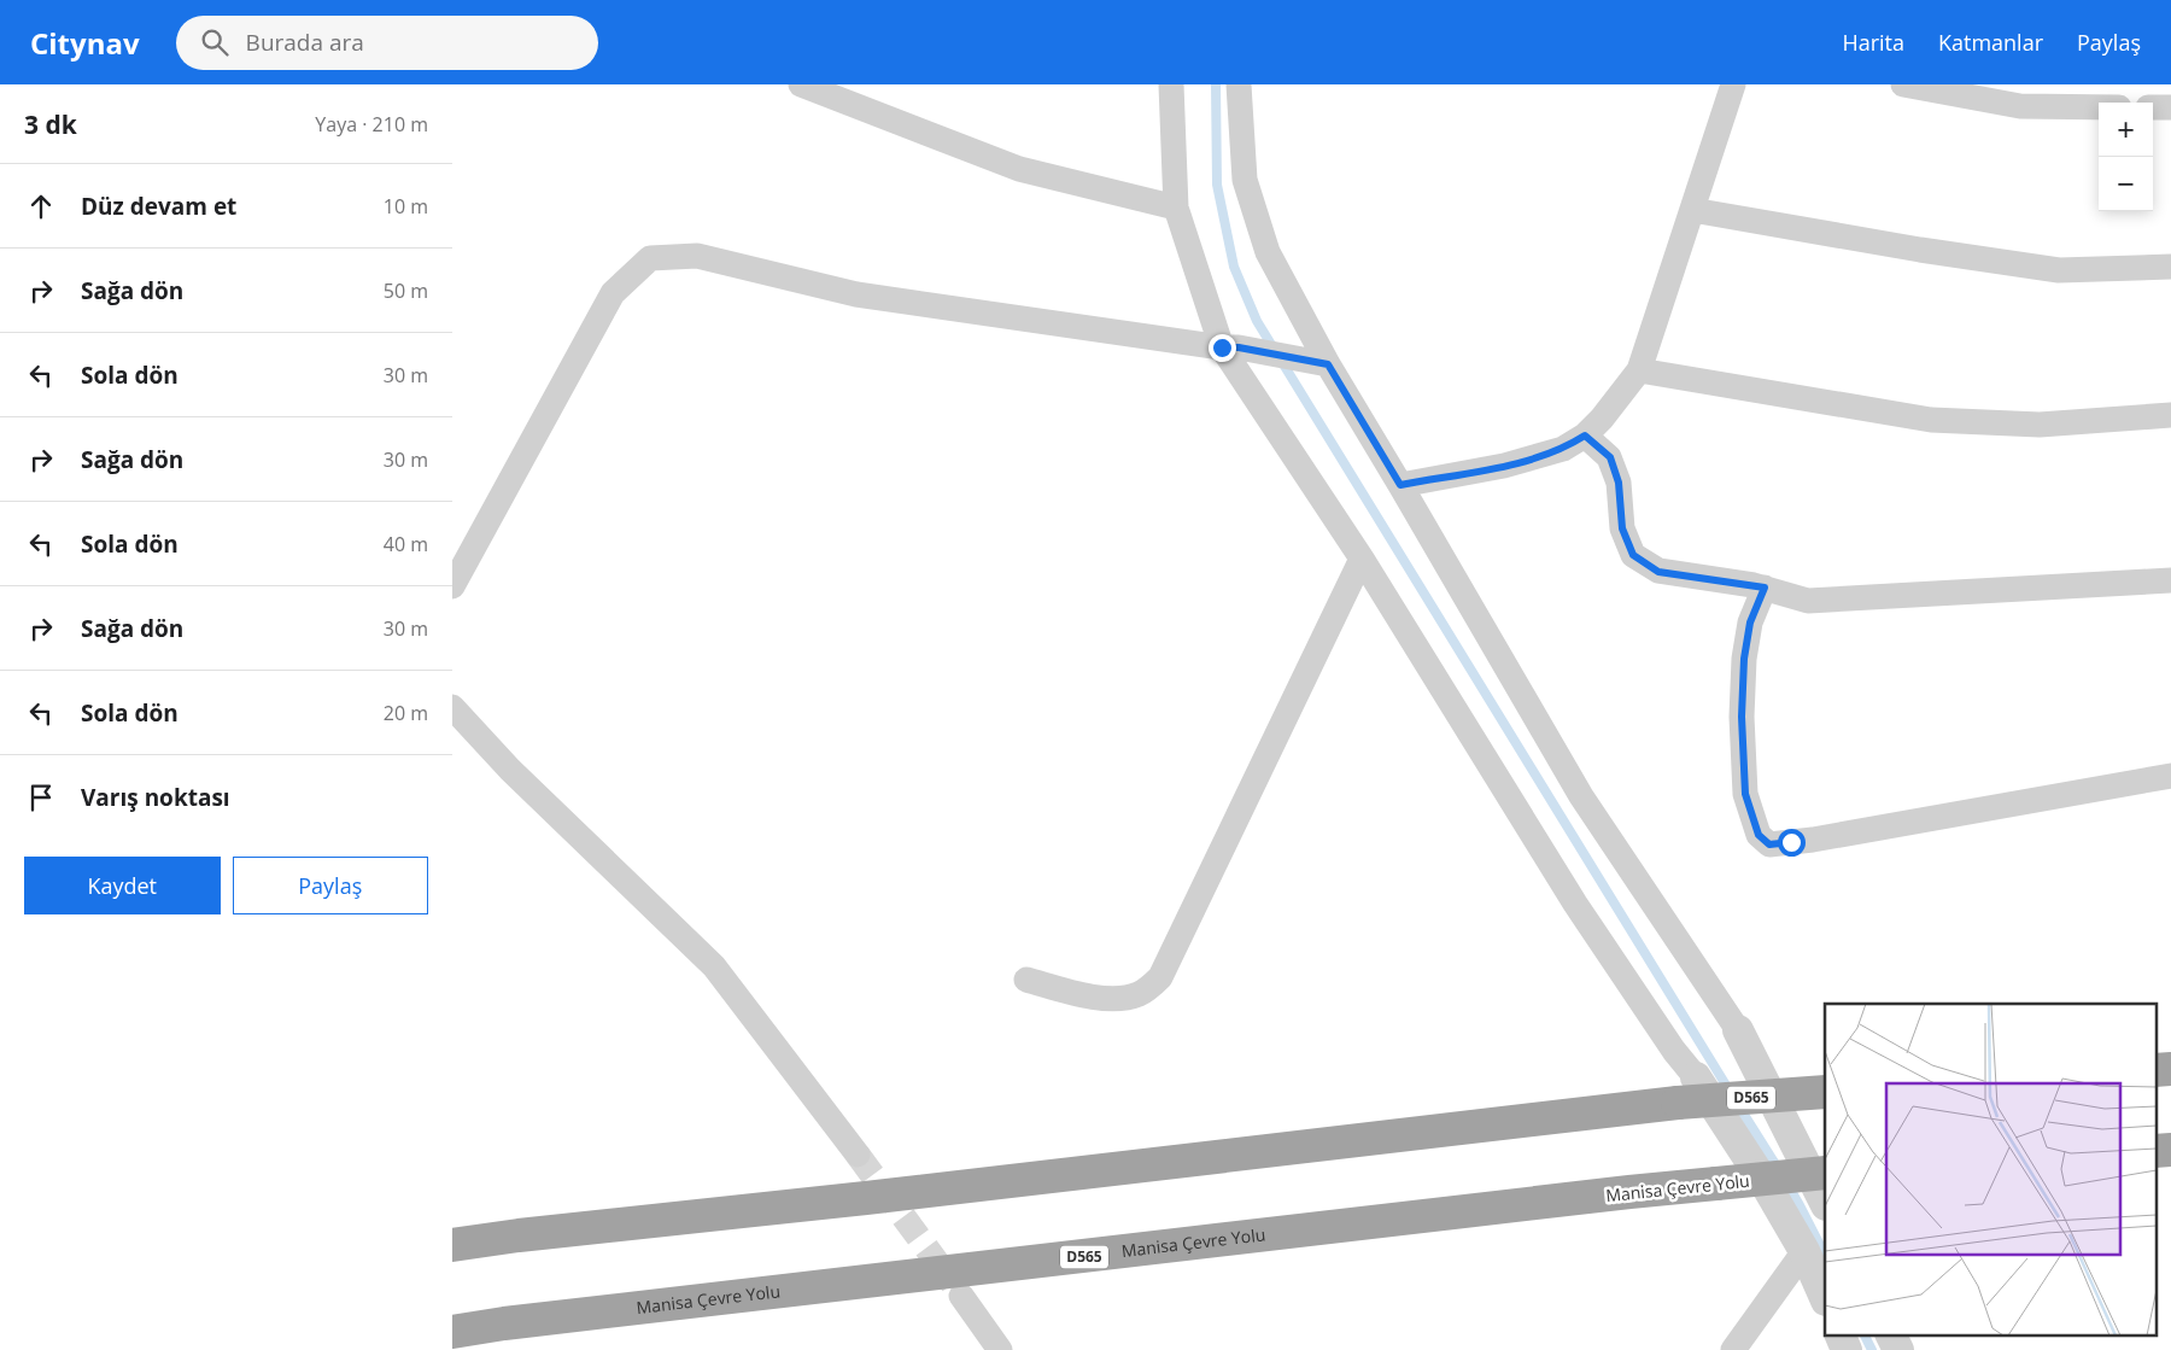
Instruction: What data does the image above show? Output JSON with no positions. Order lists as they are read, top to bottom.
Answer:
{
  "streets": {
    "highway": ["D565", "Manisa Çevre Yolu"]
  },
  "page": {
    "header": "Citynav",
    "search": "Burada ara",
    "nav": ["Harita", "Katmanlar", "Paylaş"],
    "heading": ["3 dk", "Yaya · 210 m"],
    "map_buttons": ["+", "−"],
    "list": [
      ["Düz devam et", "10 m"],
      ["Sağa dön", "50 m"],
      ["Sola dön", "30 m"],
      ["Sağa dön", "30 m"],
      ["Sola dön", "40 m"],
      ["Sağa dön", "30 m"],
      ["Sola dön", "20 m"],
      "Varış noktası"
    ],
    "buttons": ["Kaydet", "Paylaş"]
  }
}
